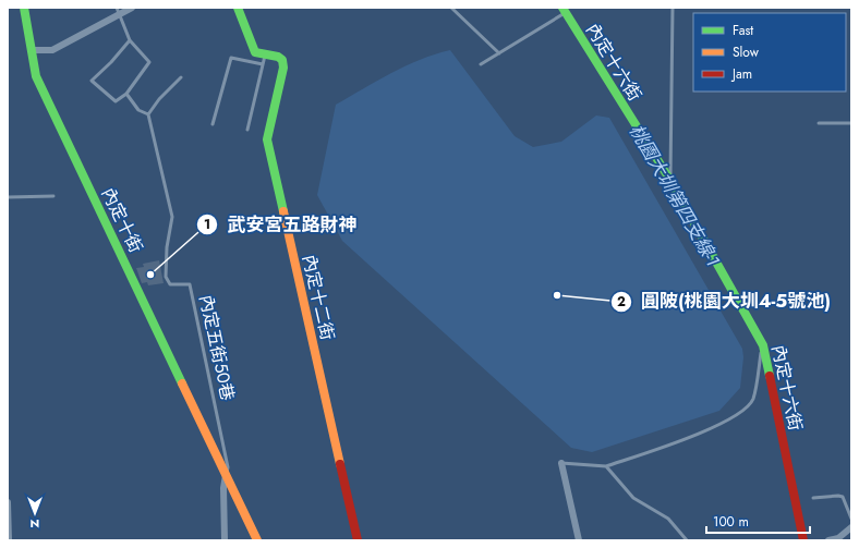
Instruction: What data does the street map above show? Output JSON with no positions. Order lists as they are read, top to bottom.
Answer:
{
  "streets": {
    "street": ["內定十六街", "內定十街", "內定十二街"],
    "lane": ["內定五街50巷"]
  },
  "crossings": [
    ["內定十街", "內定五街50巷"]
  ],
  "water": ["桃園大圳第四支線-1"],
  "places": ["武安宮五路財神", "圓陂(桃園大圳4-5號池)"],
  "legend": ["Fast", "Slow", "Jam"],
  "scale_bar": "100 m",
  "north": "bottom"
}
